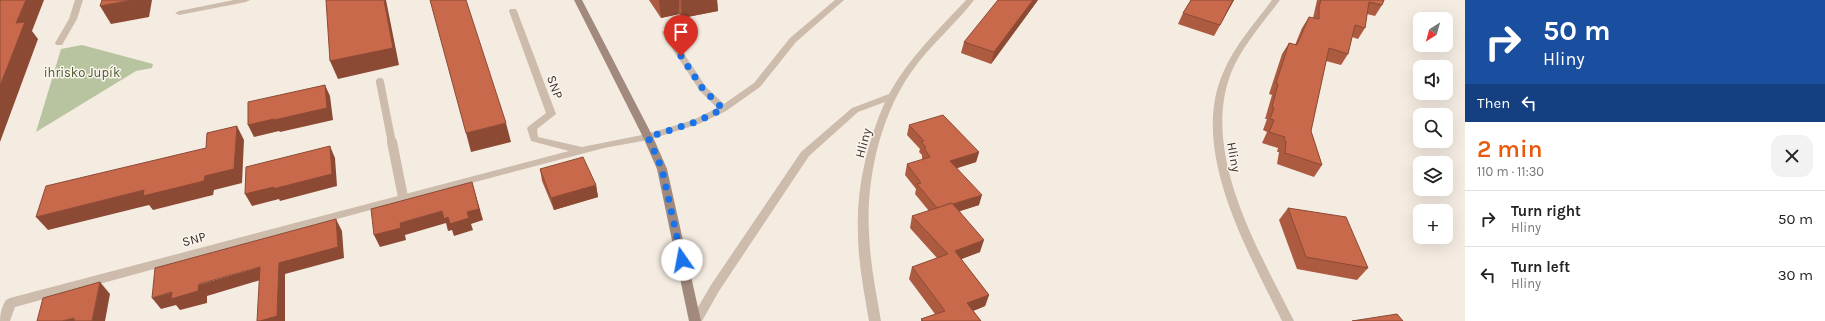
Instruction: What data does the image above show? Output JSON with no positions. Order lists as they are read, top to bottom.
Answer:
{
  "streets": {
    "street": ["SNP", "Hliny"]
  },
  "parks": ["ihrisko Jupík"],
  "north": "bottom left",
  "page": {
    "turn": ["50 m", "Hliny"],
    "map_buttons": "+",
    "then": "Then",
    "heading": ["2 min", "110 m · 11:30"],
    "list": [
      {
        "name": "Turn right",
        "note": "Hliny",
        "value": "50 m"
      },
      {
        "name": "Turn left",
        "note": "Hliny",
        "value": "30 m"
      }
    ]
  }
}
